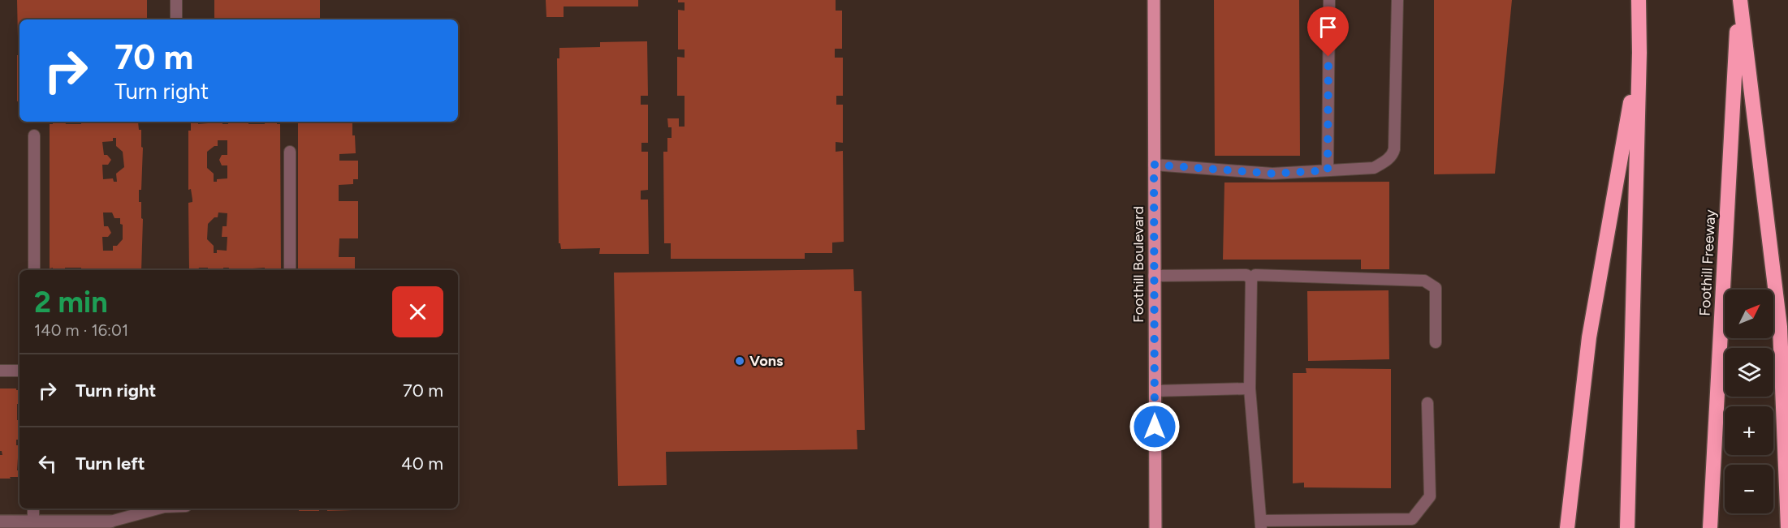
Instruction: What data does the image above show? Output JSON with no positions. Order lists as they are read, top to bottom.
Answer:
{
  "streets": {
    "highway": ["Foothill Freeway"],
    "main road": ["Foothill Boulevard"]
  },
  "places": ["Vons"],
  "north": "top right",
  "page": {
    "turn": ["70 m", "Turn right"],
    "heading": ["2 min", "140 m · 16:01"],
    "map_buttons": ["+", "−"],
    "list": [
      {
        "name": "Turn right",
        "value": "70 m"
      },
      {
        "name": "Turn left",
        "value": "40 m"
      }
    ]
  }
}
